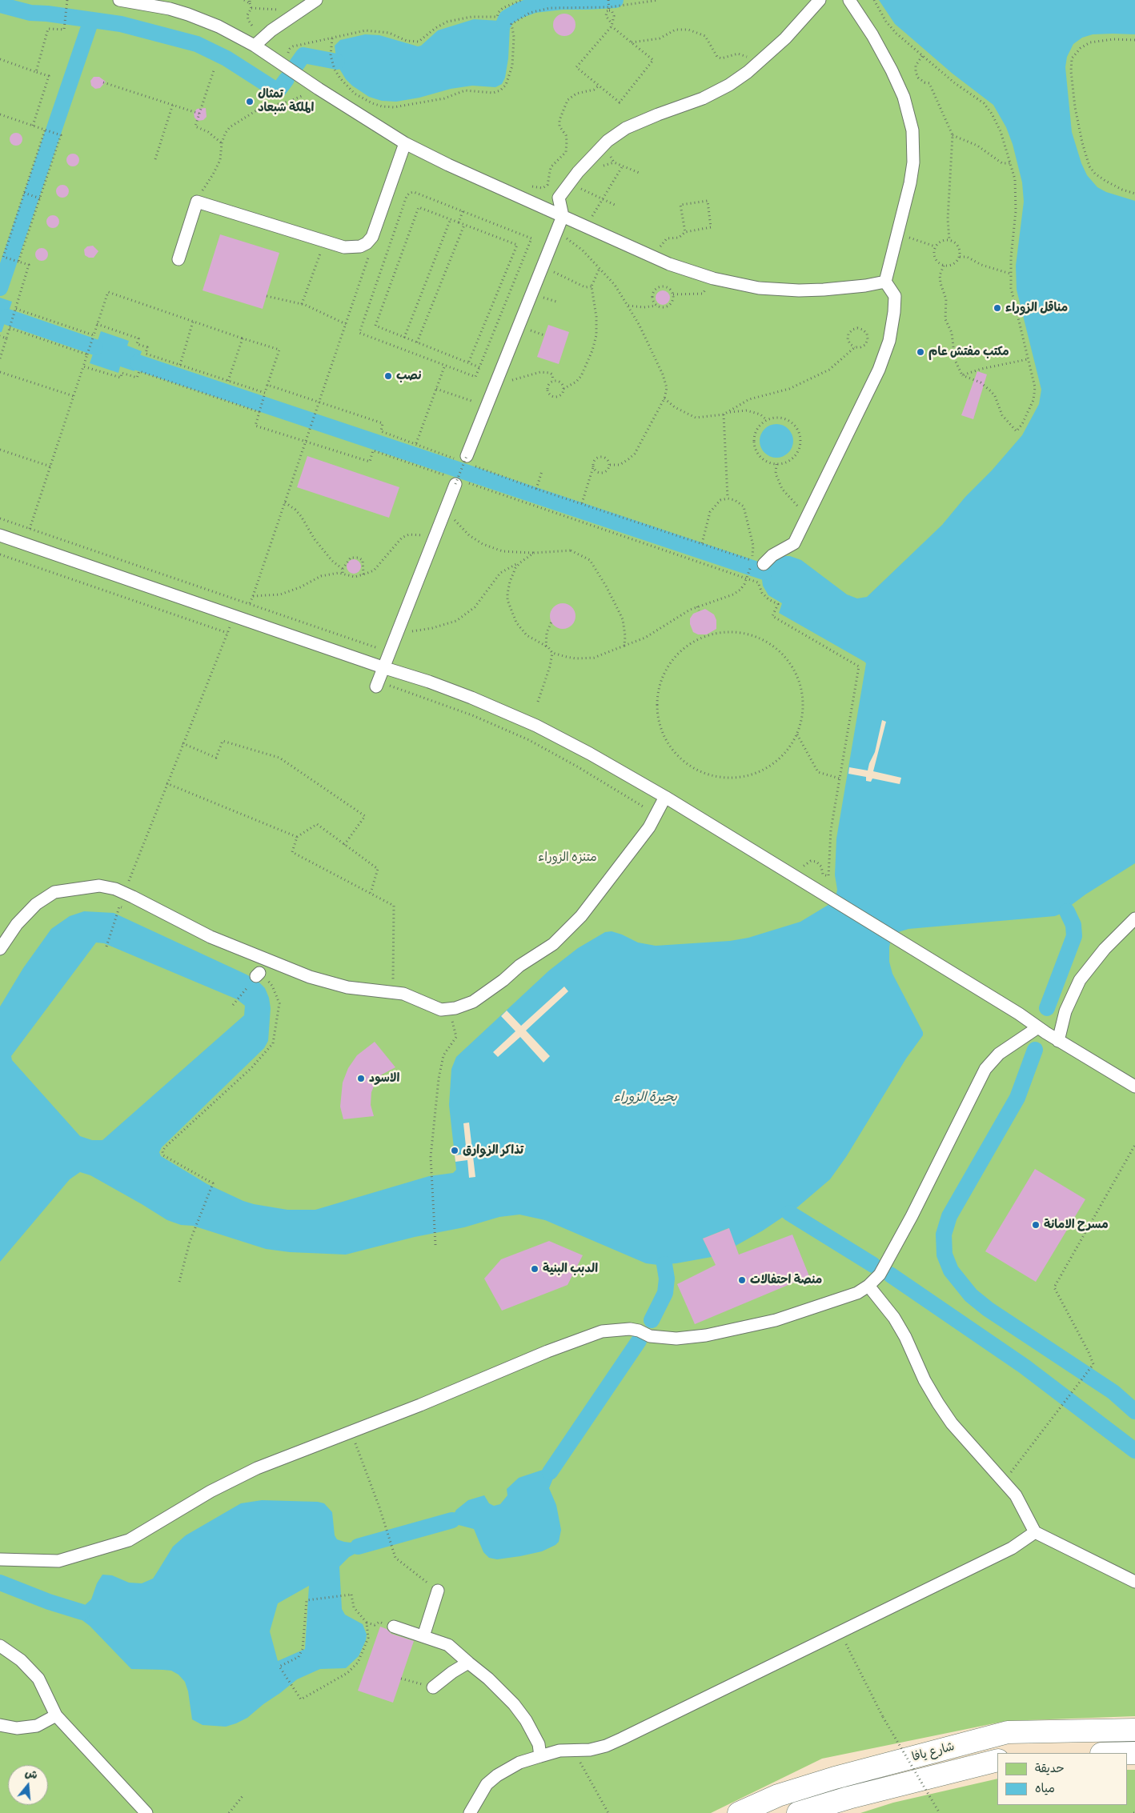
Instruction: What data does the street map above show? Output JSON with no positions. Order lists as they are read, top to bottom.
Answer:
{
  "streets": {
    "highway": ["شارع يافا"]
  },
  "water": ["بحيرة الزوراء"],
  "parks": ["متنزه الزوراء"],
  "places": [
    "تمثال الملكة شبعاد",
    "مناقل الزوراء",
    "مكتب مفتش عام",
    "نصب",
    "الاسود",
    "تذاكر الزوارق",
    "مسرح الامانة",
    "الدبب البنية",
    "منصة احتفالات"
  ],
  "legend": ["حديقة", "مياه"],
  "north": "top"
}
